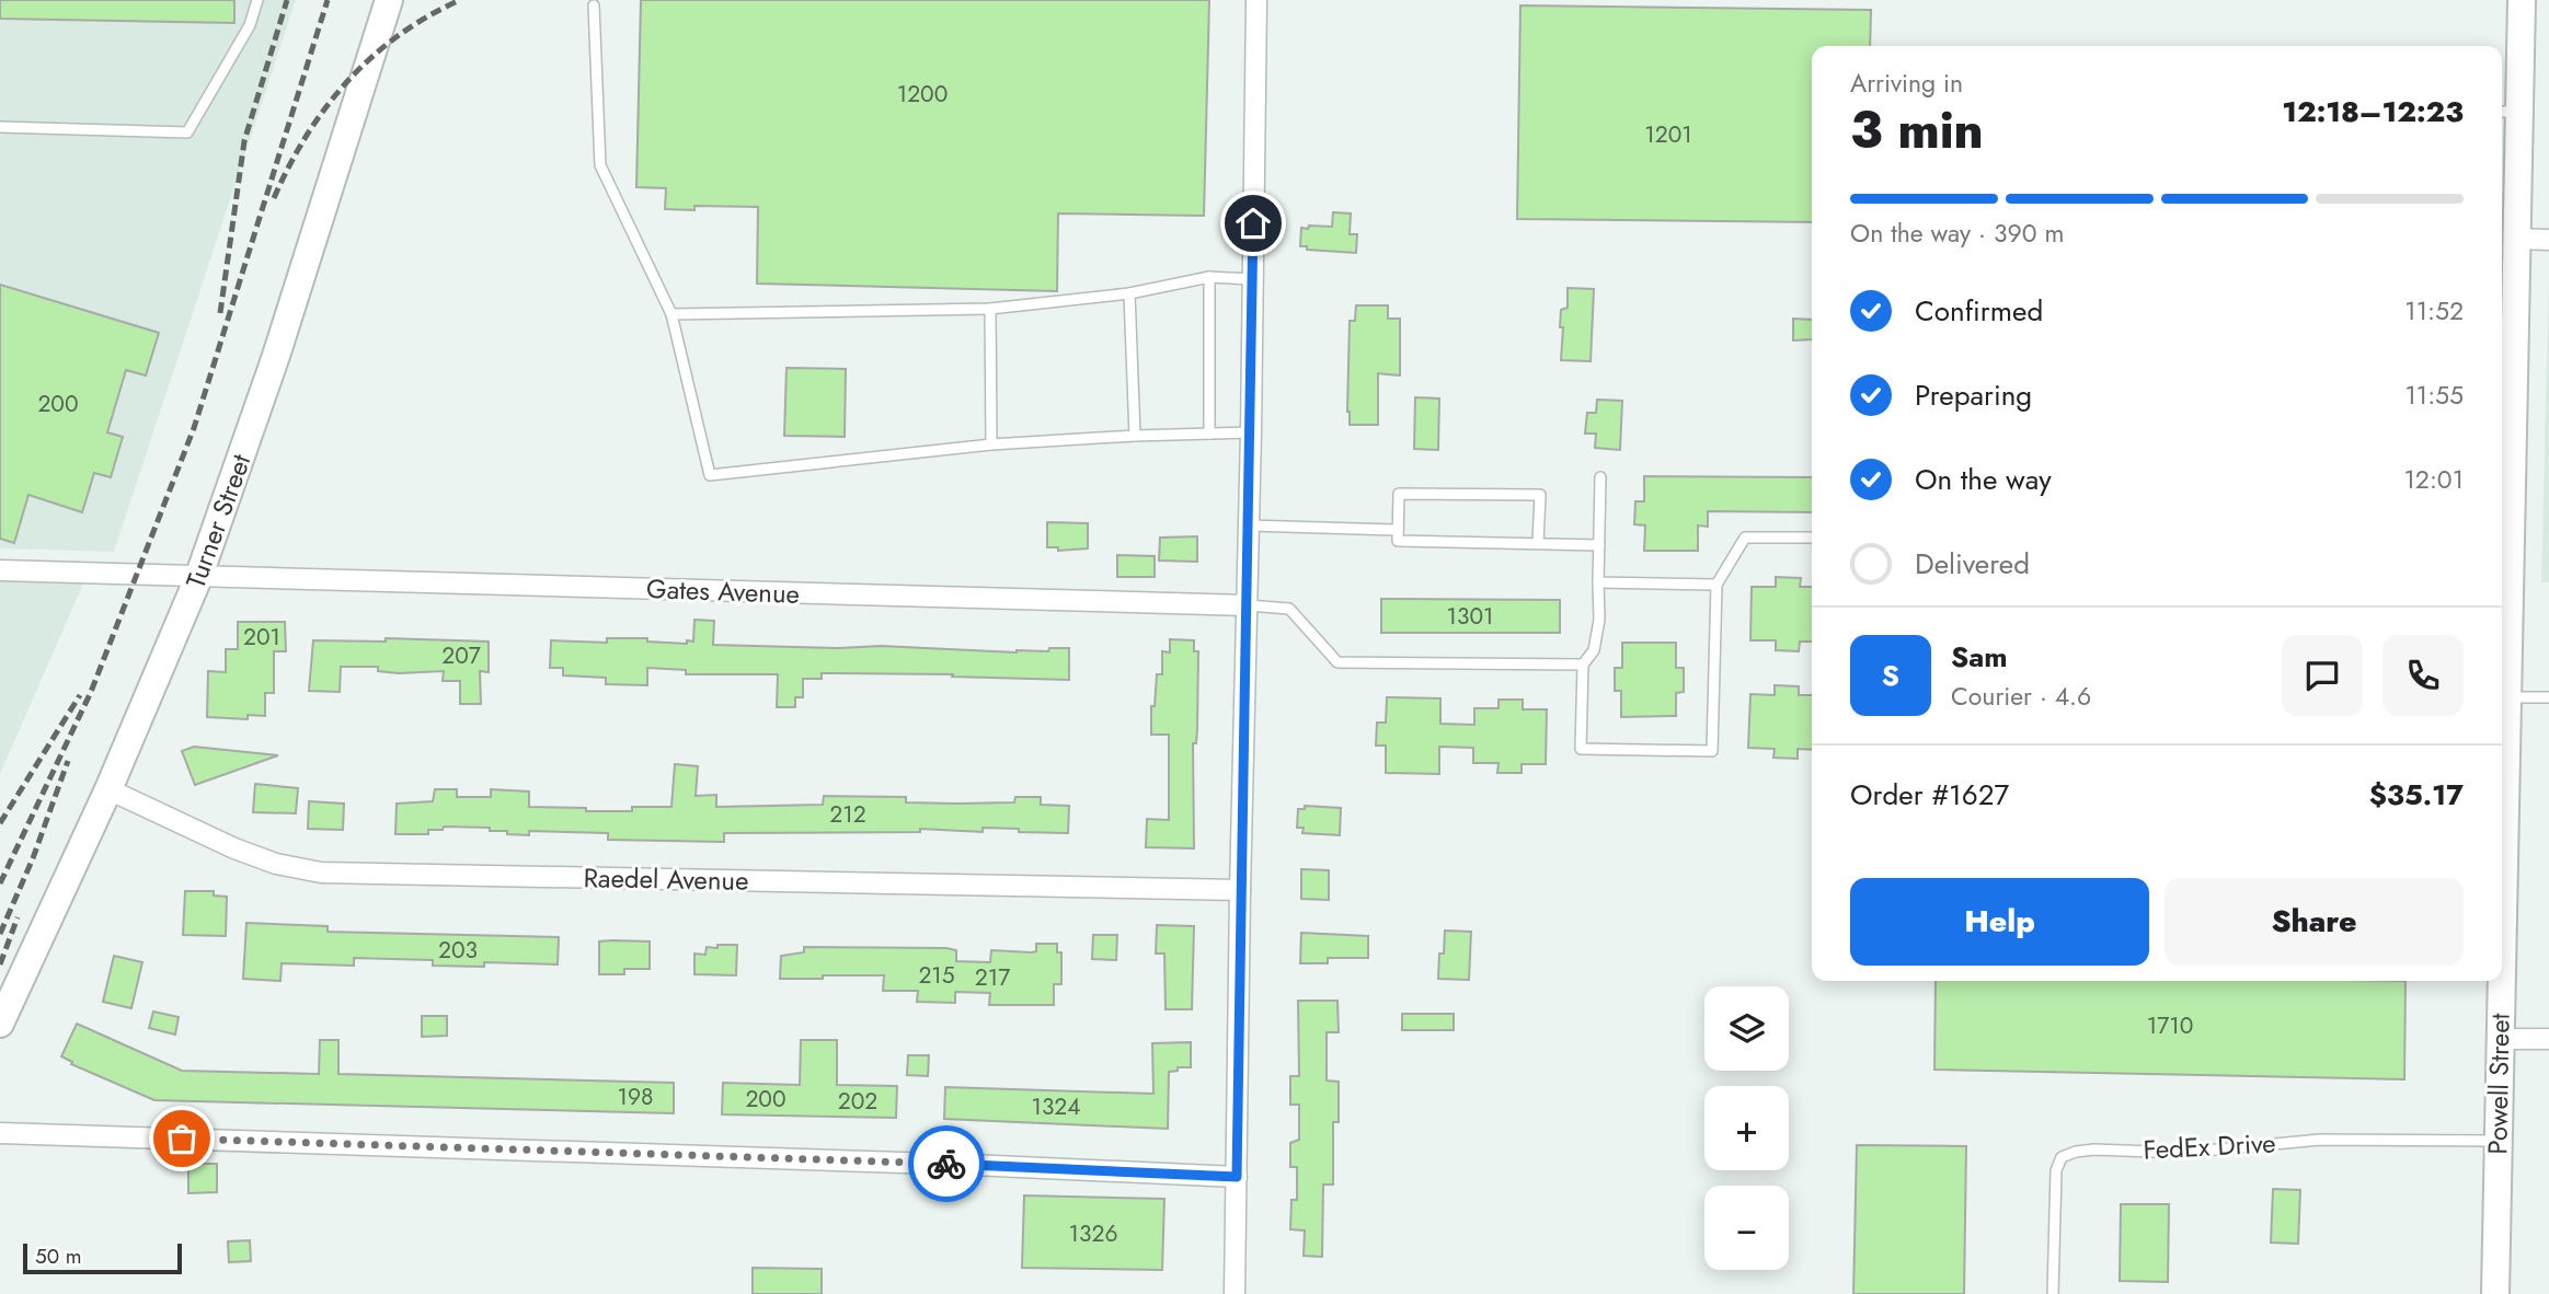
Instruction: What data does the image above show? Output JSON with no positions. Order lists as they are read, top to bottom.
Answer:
{
  "streets": {
    "street": [
      "Turner Street",
      "Gates Avenue",
      "Raedel Avenue",
      "Powell Street"
    ],
    "lane": ["FedEx Drive"]
  },
  "crossings": [
    ["Turner Street", "Gates Avenue"],
    ["Turner Street", "Raedel Avenue"],
    ["Powell Street", "FedEx Drive"]
  ],
  "house_numbers": [
    "1200",
    "1201",
    "200",
    "1301",
    "201",
    "207",
    "212",
    "203",
    "215",
    "217",
    "1710",
    "198",
    "200",
    "202",
    "1324",
    "1326"
  ],
  "scale_bar": "50 m",
  "page": {
    "heading": ["3 min", "Arriving in", "12:18–12:23"],
    "panel": [
      "Sam",
      "Courier · 4.6",
      "Order #1627",
      "$35.17"
    ],
    "bar": "On the way · 390 m",
    "list": [
      ["Confirmed", "11:52"],
      ["Preparing", "11:55"],
      ["On the way", "12:01"],
      "Delivered"
    ],
    "round": "S",
    "buttons": ["Help", "Share"],
    "map_buttons": ["+", "−"],
    "scale": "50 m"
  }
}
